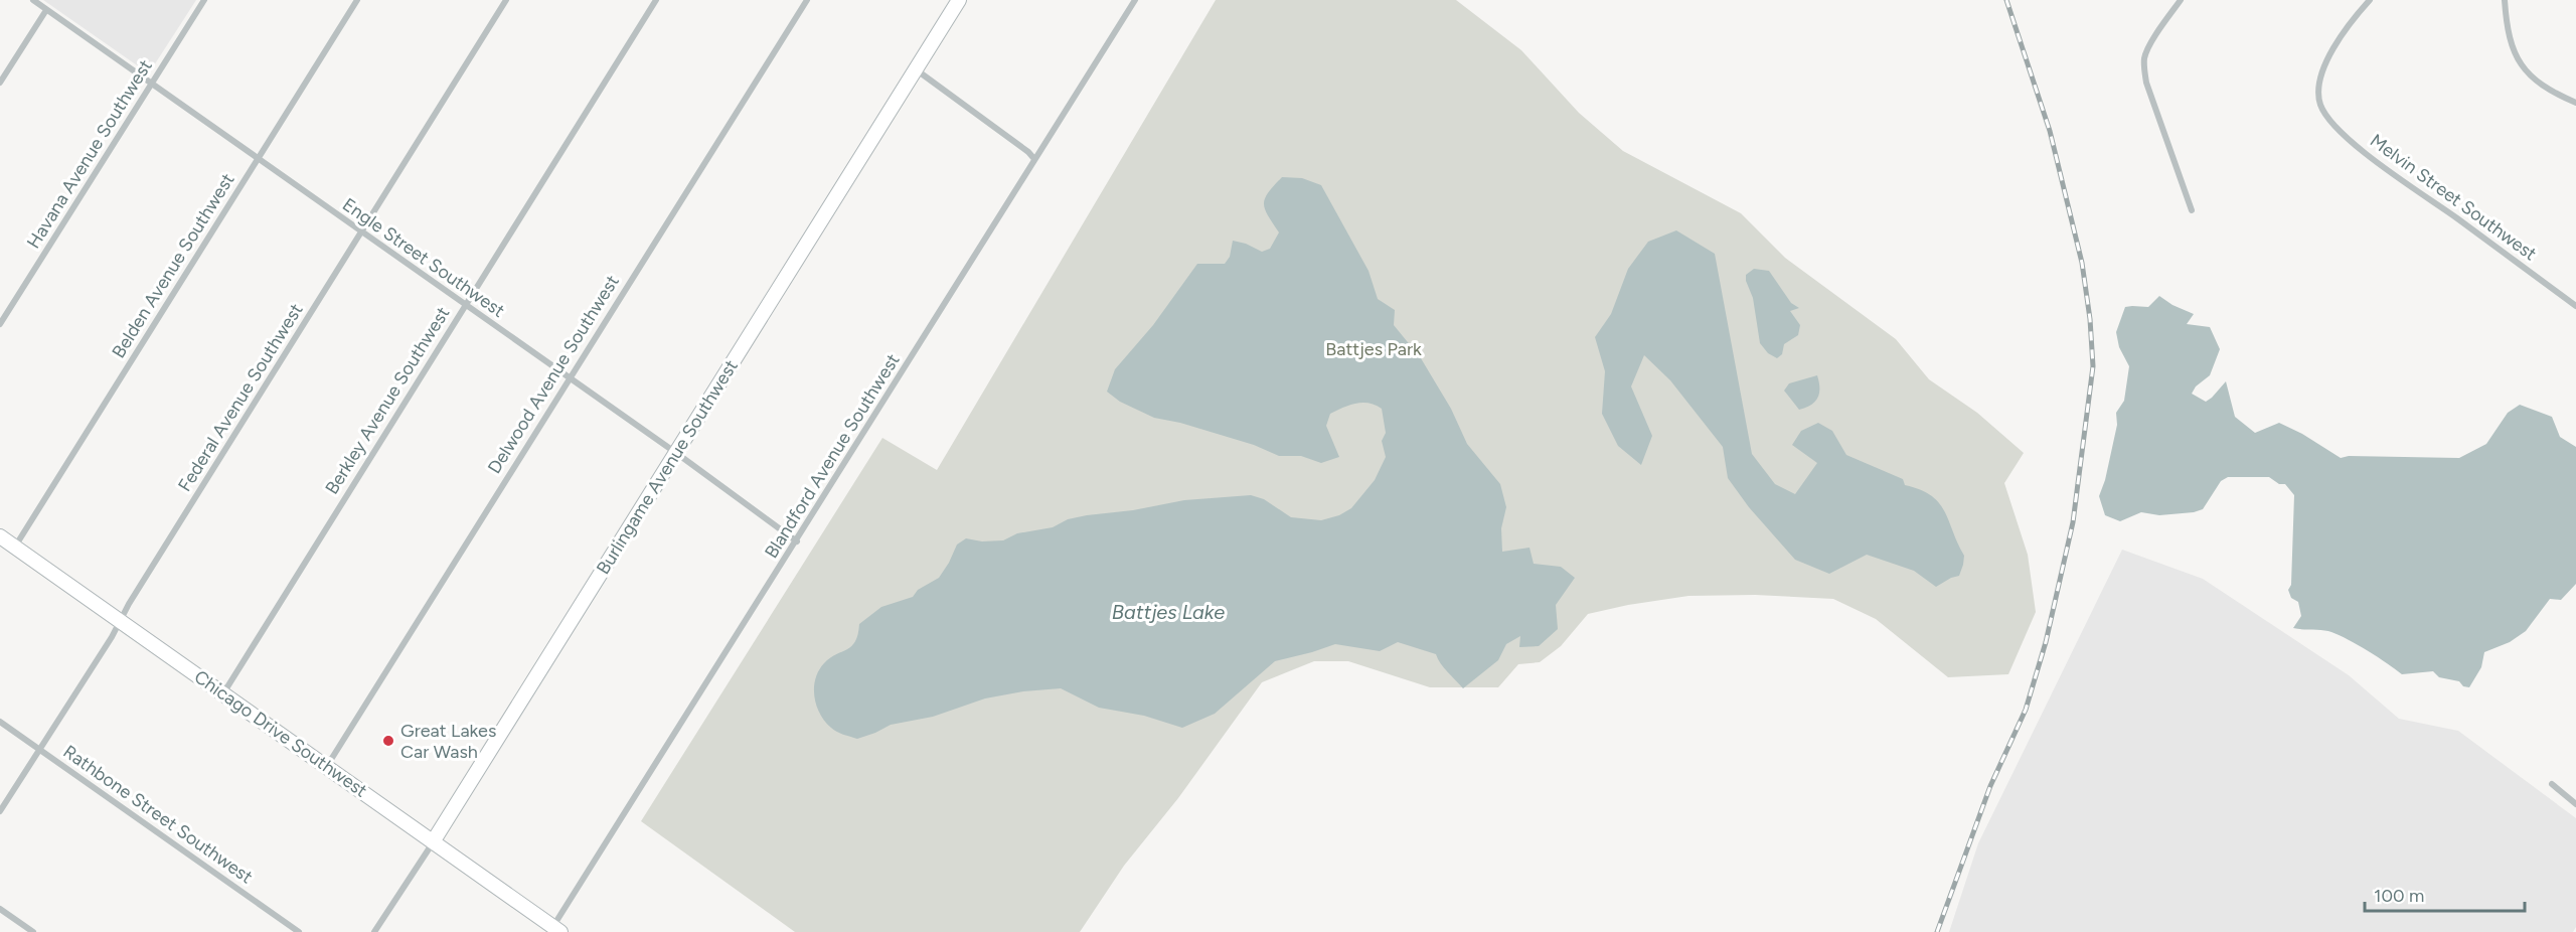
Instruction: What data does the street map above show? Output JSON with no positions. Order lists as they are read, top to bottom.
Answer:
{
  "streets": {
    "street": [
      "Havana Avenue Southwest",
      "Melvin Street Southwest",
      "Engle Street Southwest",
      "Belden Avenue Southwest",
      "Delwood Avenue Southwest",
      "Federal Avenue Southwest",
      "Berkley Avenue Southwest",
      "Blandford Avenue Southwest",
      "Burlingame Avenue Southwest",
      "Chicago Drive Southwest",
      "Rathbone Street Southwest"
    ]
  },
  "crossings": [
    ["Havana Avenue Southwest", "Engle Street Southwest"],
    ["Engle Street Southwest", "Belden Avenue Southwest"],
    ["Engle Street Southwest", "Delwood Avenue Southwest"],
    ["Engle Street Southwest", "Federal Avenue Southwest"],
    ["Engle Street Southwest", "Berkley Avenue Southwest"],
    ["Engle Street Southwest", "Blandford Avenue Southwest"],
    ["Engle Street Southwest", "Burlingame Avenue Southwest"],
    ["Belden Avenue Southwest", "Chicago Drive Southwest"],
    ["Delwood Avenue Southwest", "Chicago Drive Southwest"],
    ["Federal Avenue Southwest", "Chicago Drive Southwest"],
    ["Federal Avenue Southwest", "Rathbone Street Southwest"],
    ["Berkley Avenue Southwest", "Chicago Drive Southwest"],
    ["Blandford Avenue Southwest", "Chicago Drive Southwest"],
    ["Burlingame Avenue Southwest", "Chicago Drive Southwest"]
  ],
  "water": ["Battjes Lake"],
  "parks": ["Battjes Park"],
  "places": ["Great Lakes Car Wash"],
  "scale_bar": "100 m"
}
